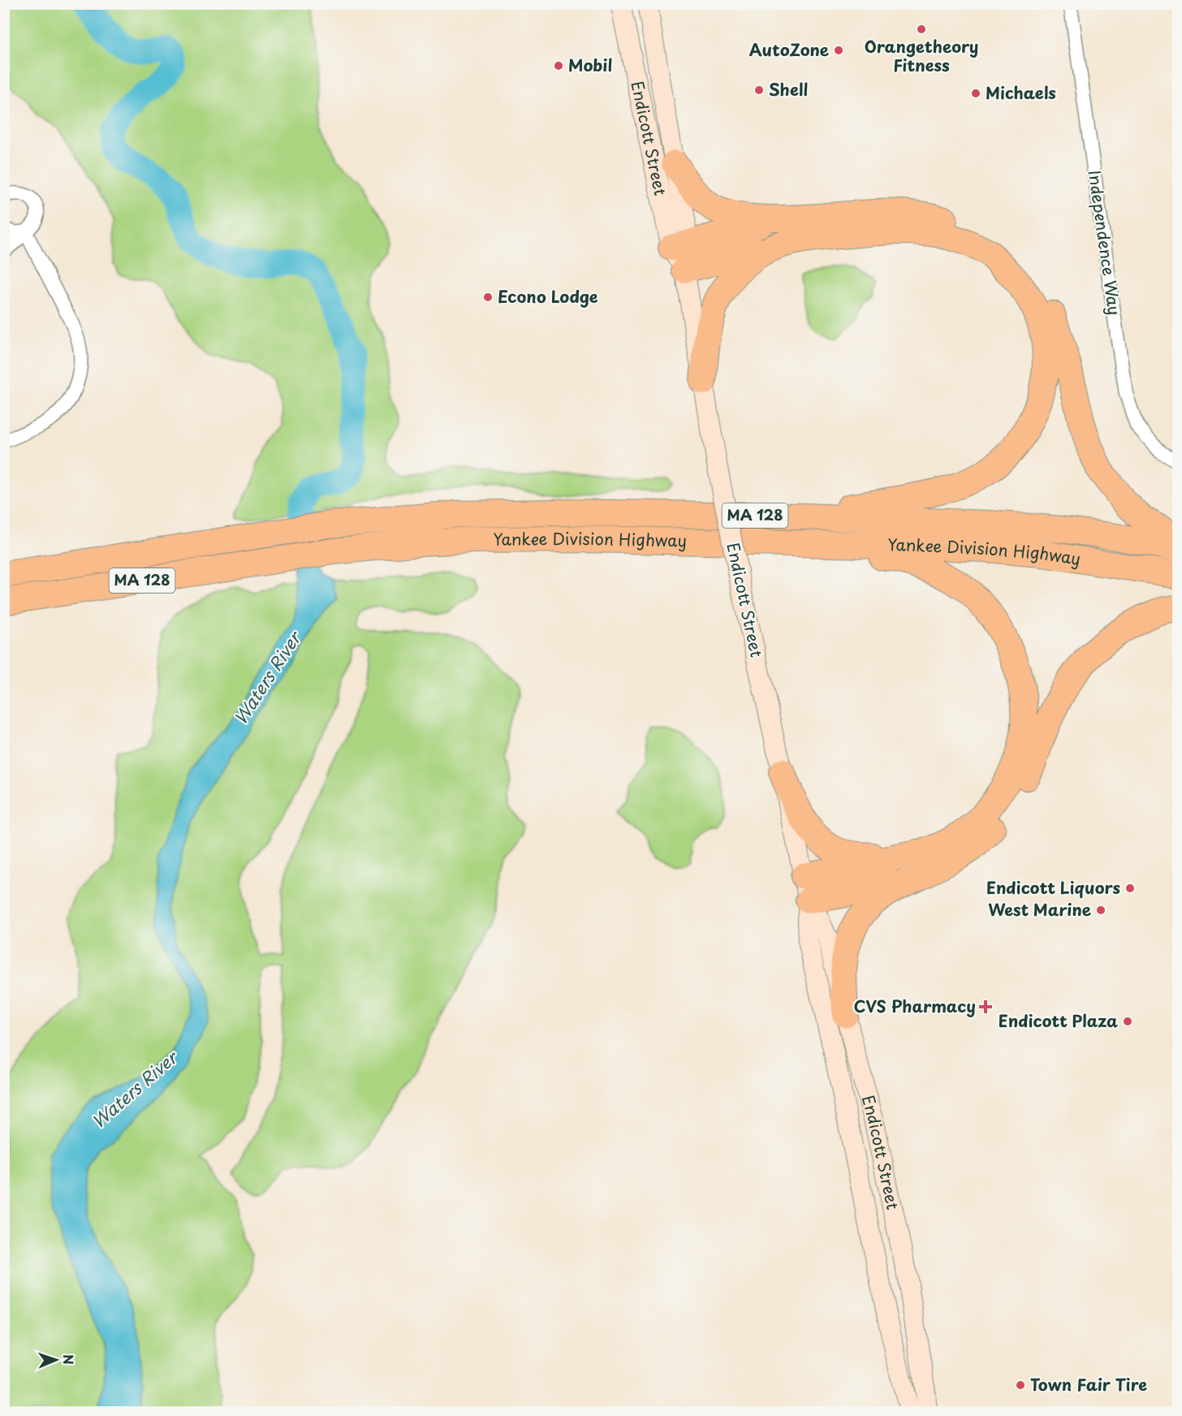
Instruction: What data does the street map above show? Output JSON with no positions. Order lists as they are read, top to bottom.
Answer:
{
  "streets": {
    "highway": ["MA 128", "Yankee Division Highway"],
    "main road": ["Endicott Street"],
    "street": ["Independence Way"]
  },
  "water": ["Waters River"],
  "places": {
    "other": [
      "Orangetheory Fitness",
      "AutoZone",
      "Mobil",
      "Shell",
      "Michaels",
      "Econo Lodge",
      "Endicott Liquors",
      "West Marine",
      "Endicott Plaza",
      "Town Fair Tire"
    ],
    "health": ["CVS Pharmacy"]
  },
  "north": "right"
}
